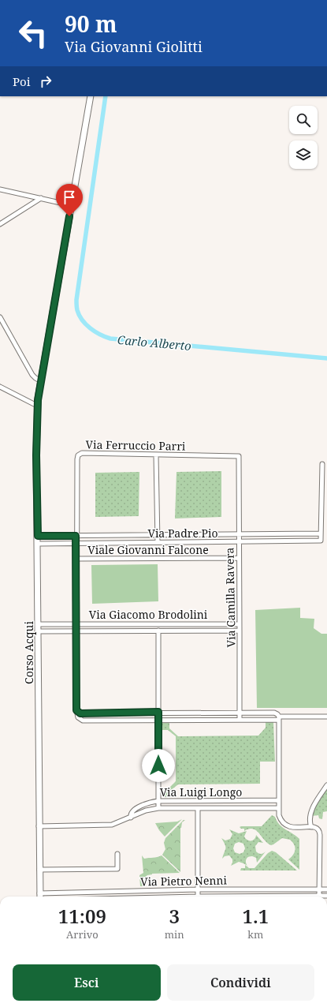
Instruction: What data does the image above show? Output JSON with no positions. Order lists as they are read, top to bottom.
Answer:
{
  "streets": {
    "street": [
      "Via Ferruccio Parri",
      "Via Padre Pio",
      "Viale Giovanni Falcone",
      "Via Camilla Ravera",
      "Via Giacomo Brodolini",
      "Corso Acqui",
      "Via Luigi Longo",
      "Via Pietro Nenni"
    ]
  },
  "crossings": [
    ["Via Ferruccio Parri", "Via Padre Pio"],
    ["Via Ferruccio Parri", "Viale Giovanni Falcone"],
    ["Via Ferruccio Parri", "Via Camilla Ravera"],
    ["Via Ferruccio Parri", "Via Giacomo Brodolini"],
    ["Via Padre Pio", "Via Camilla Ravera"],
    ["Via Padre Pio", "Corso Acqui"],
    ["Viale Giovanni Falcone", "Via Camilla Ravera"],
    ["Via Camilla Ravera", "Via Giacomo Brodolini"],
    ["Via Giacomo Brodolini", "Corso Acqui"],
    ["Corso Acqui", "Via Luigi Longo"],
    ["Corso Acqui", "Via Pietro Nenni"]
  ],
  "water": ["Carlo Alberto"],
  "page": {
    "turn": ["90 m", "Via Giovanni Giolitti"],
    "then": "Poi",
    "eta": [
      "11:09",
      "Arrivo",
      "3",
      "min",
      "1.1",
      "km"
    ],
    "buttons": ["Esci", "Condividi"]
  }
}
